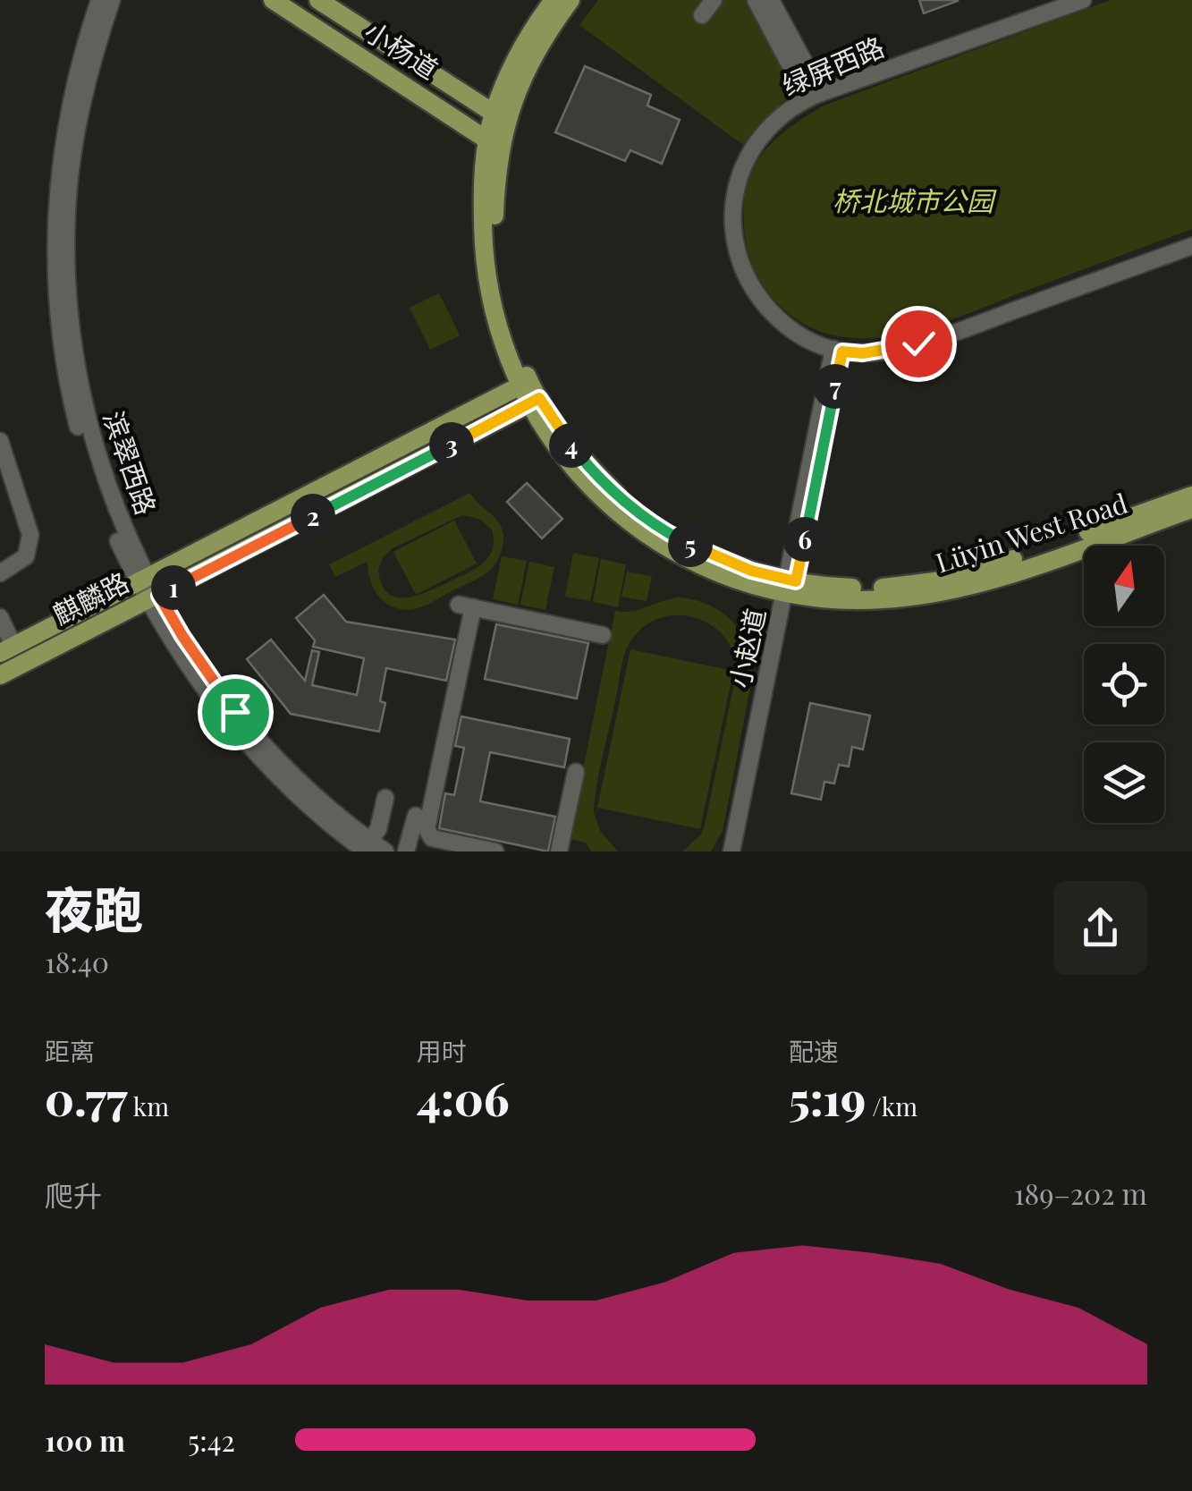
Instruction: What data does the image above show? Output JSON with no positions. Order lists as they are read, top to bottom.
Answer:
{
  "streets": {
    "main road": ["小杨道", "Lüyin West Road", "麒麟路"],
    "street": ["绿屏西路", "滨翠西路", "小赵道"]
  },
  "crossings": [
    ["小杨道", "Lüyin West Road"],
    ["绿屏西路", "小赵道"],
    ["滨翠西路", "麒麟路"],
    ["Lüyin West Road", "麒麟路"],
    ["Lüyin West Road", "小赵道"]
  ],
  "parks": ["桥北城市公园"],
  "north": "top",
  "page": {
    "pins": [
      "7",
      "3",
      "4",
      "2",
      "6",
      "5",
      "1"
    ],
    "heading": ["夜跑", "18:40"],
    "stats": [
      ["距离", "0.77 km"],
      ["用时", "4:06"],
      ["配速", "5:19 /km"]
    ],
    "chart": ["爬升", "189–202 m"],
    "list": [
      {
        "name": "100 m",
        "note": "5:42"
      }
    ]
  }
}
